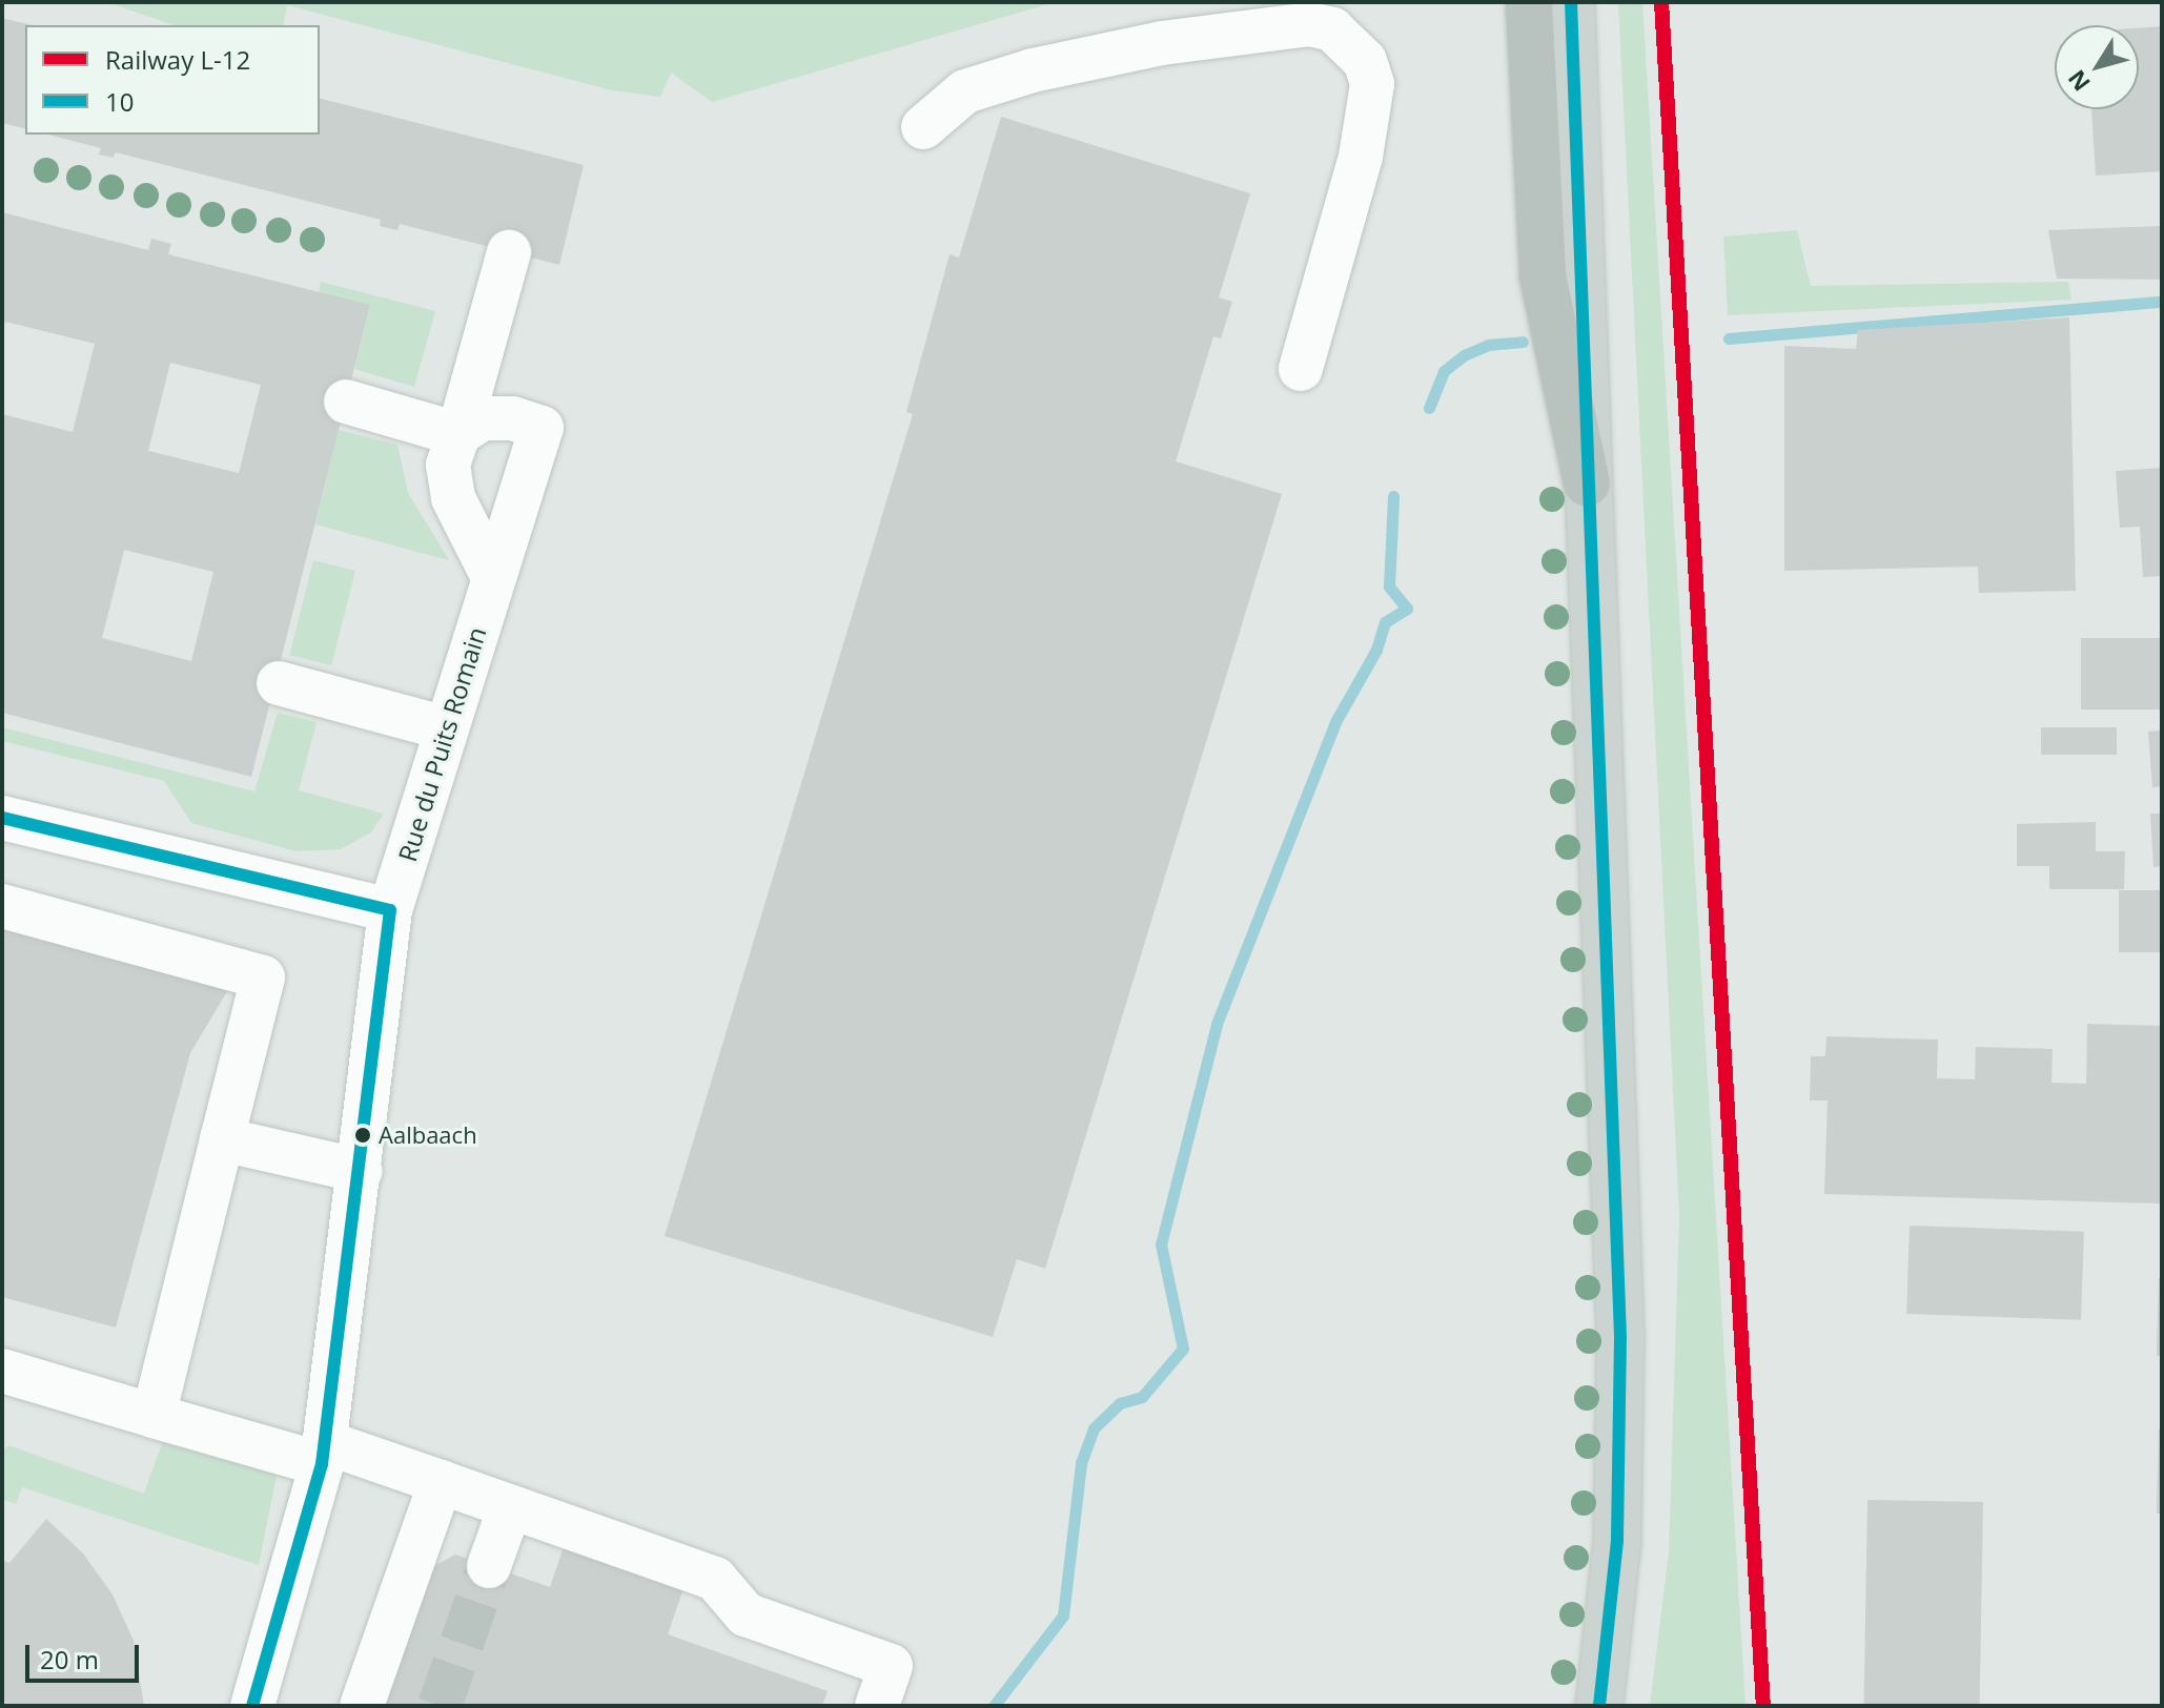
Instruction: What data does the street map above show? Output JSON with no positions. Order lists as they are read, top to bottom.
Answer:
{
  "streets": {
    "street": ["Rue du Puits Romain"]
  },
  "places": ["Aalbaach"],
  "lines": ["rail line L-12", "transit line 10"],
  "legend": ["Railway L-12", "10"],
  "scale_bar": "20 m",
  "north": "bottom left"
}
